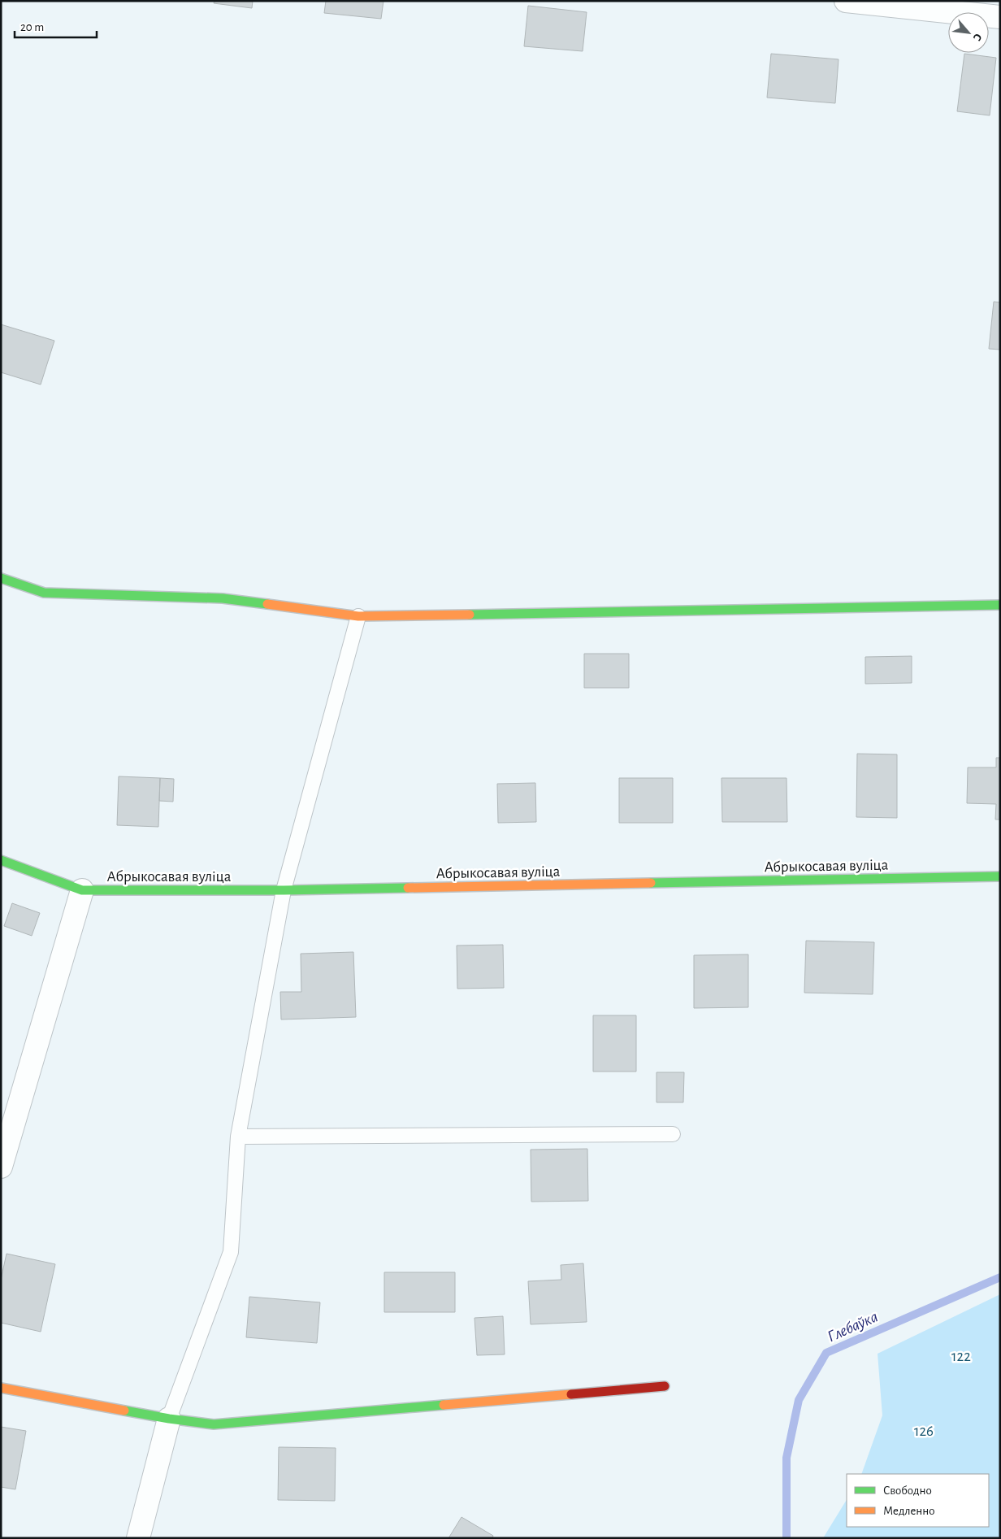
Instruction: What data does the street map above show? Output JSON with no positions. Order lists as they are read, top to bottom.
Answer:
{
  "streets": {
    "street": ["Абрыкосавая вуліца"]
  },
  "water": ["Глебаўка"],
  "parks": ["122", "126"],
  "legend": ["Свободно", "Медленно"],
  "scale_bar": "20 m",
  "north": "bottom right"
}
